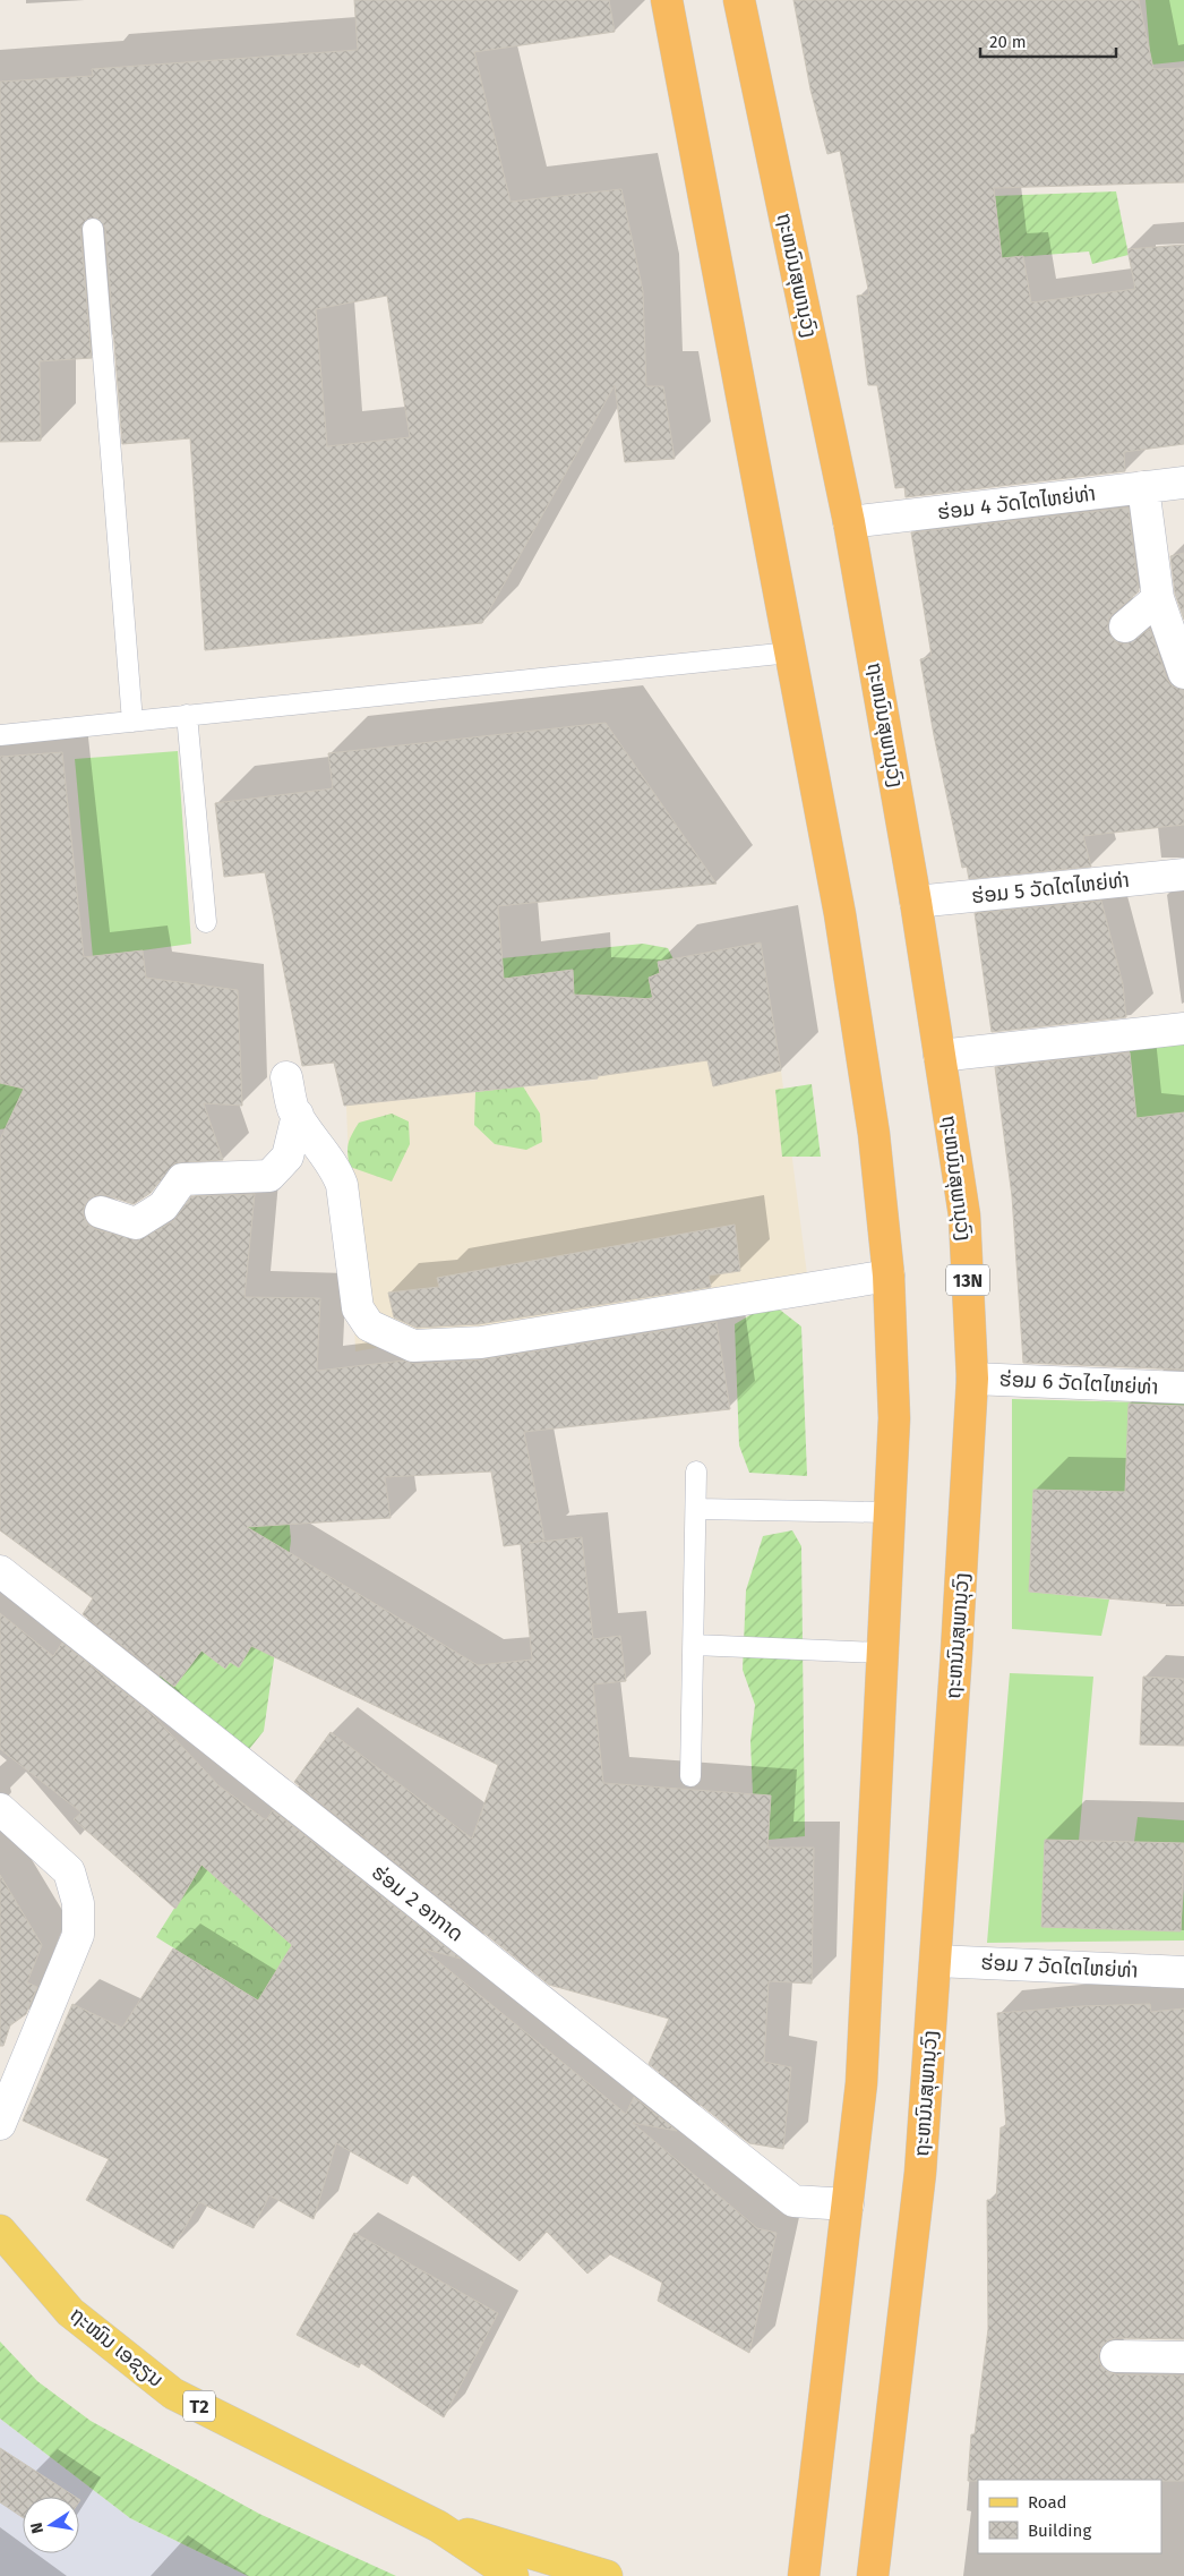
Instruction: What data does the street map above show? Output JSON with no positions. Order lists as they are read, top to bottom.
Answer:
{
  "streets": {
    "highway": ["ຖະຫນົນສຸພານຸວົງ", "13N"],
    "main road": ["ຖະໜົນ ເອຊຽນ", "T2"],
    "street": [
      "ຮ່ອມ 4 ວັດໄຕໄຫຍ່ທ່າ",
      "ຮ່ອມ 5 ວັດໄຕໄຫຍ່ທ່າ",
      "ຮ່ອມ 6 ວັດໄຕໄຫຍ່ທ່າ",
      "ຮ່ອມ 2 ອາກາດ",
      "ຮ່ອມ 7 ວັດໄຕໄຫຍ່ທ່າ"
    ]
  },
  "crossings": [
    ["ຖະຫນົນສຸພານຸວົງ", "ຮ່ອມ 4 ວັດໄຕໄຫຍ່ທ່າ"],
    ["ຖະຫນົນສຸພານຸວົງ", "ຮ່ອມ 5 ວັດໄຕໄຫຍ່ທ່າ"],
    ["ຖະຫນົນສຸພານຸວົງ", "ຮ່ອມ 6 ວັດໄຕໄຫຍ່ທ່າ"],
    ["ຖະຫນົນສຸພານຸວົງ", "ຮ່ອມ 7 ວັດໄຕໄຫຍ່ທ່າ"]
  ],
  "legend": ["Road", "Building"],
  "scale_bar": "20 m",
  "north": "left"
}
